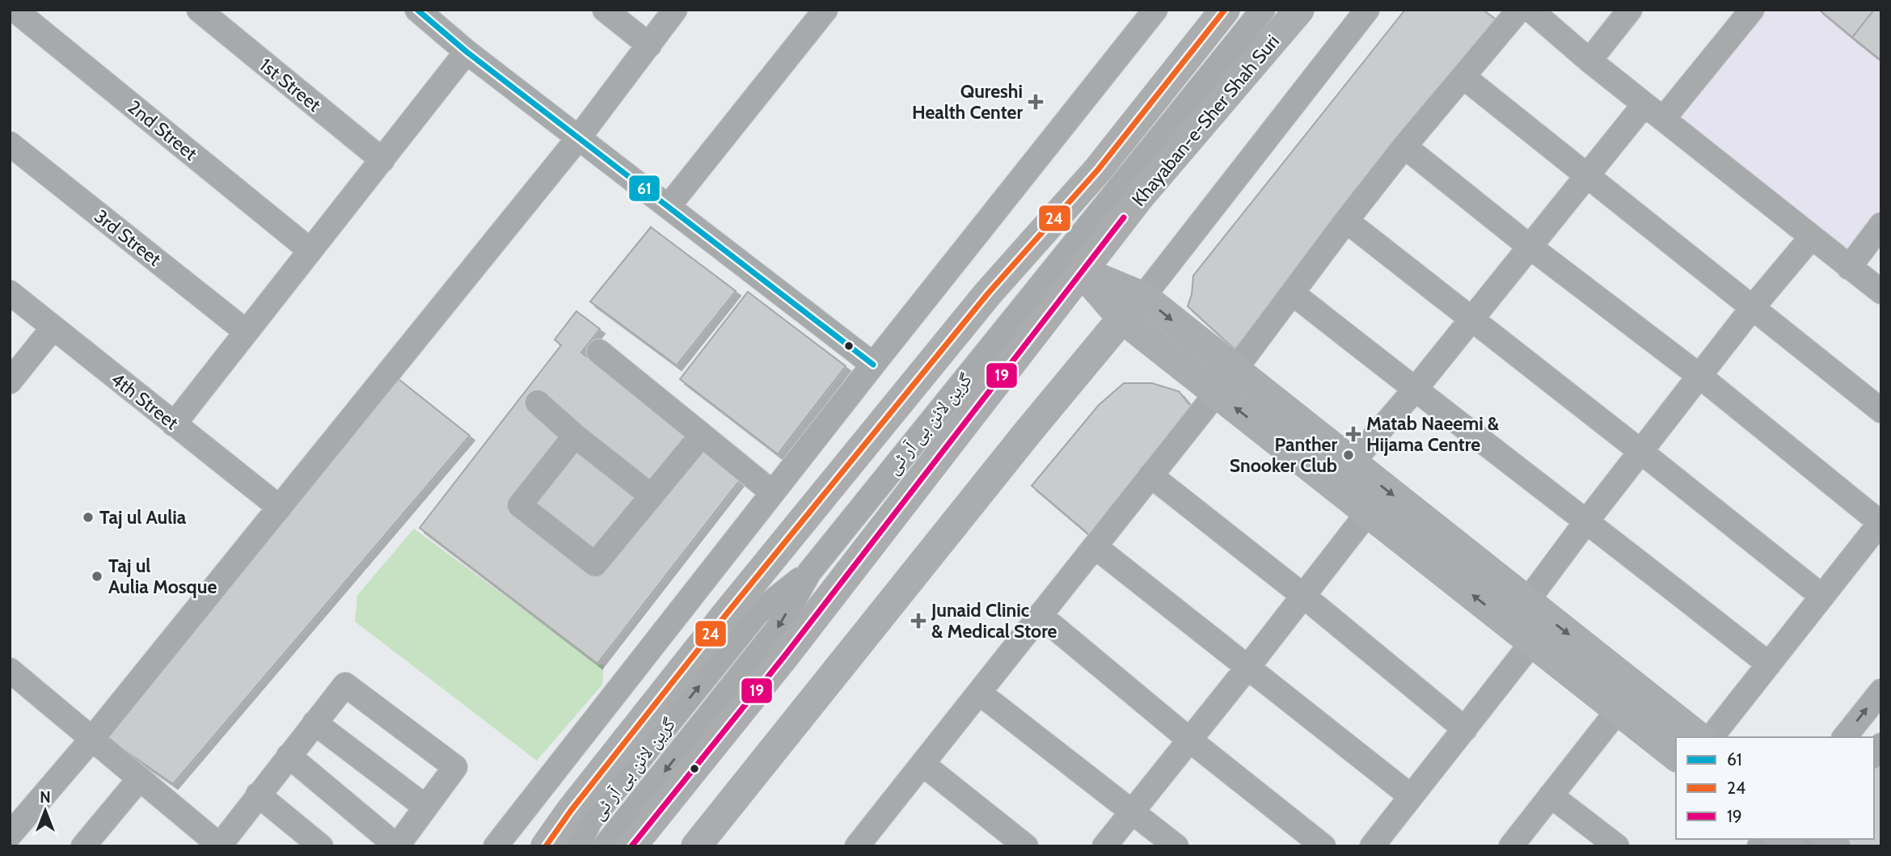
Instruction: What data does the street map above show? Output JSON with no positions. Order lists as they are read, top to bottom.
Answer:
{
  "streets": {
    "main road": ["Khayaban-e-Sher Shah Suri"],
    "street": [
      "1st Street",
      "2nd Street",
      "3rd Street",
      "4th Street",
      "گرین لائن بی آر ٹی"
    ]
  },
  "places": {
    "health": ["Qureshi Health Center", "Matab Naeemi & Hijama Centre", "Junaid Clinic & Medical Store"],
    "other": ["Panther Snooker Club", "Taj ul Aulia", "Taj ul Aulia Mosque"]
  },
  "lines": ["transit line 61", "transit line 24", "transit line 19"],
  "legend": ["61", "24", "19"],
  "north": "top"
}
